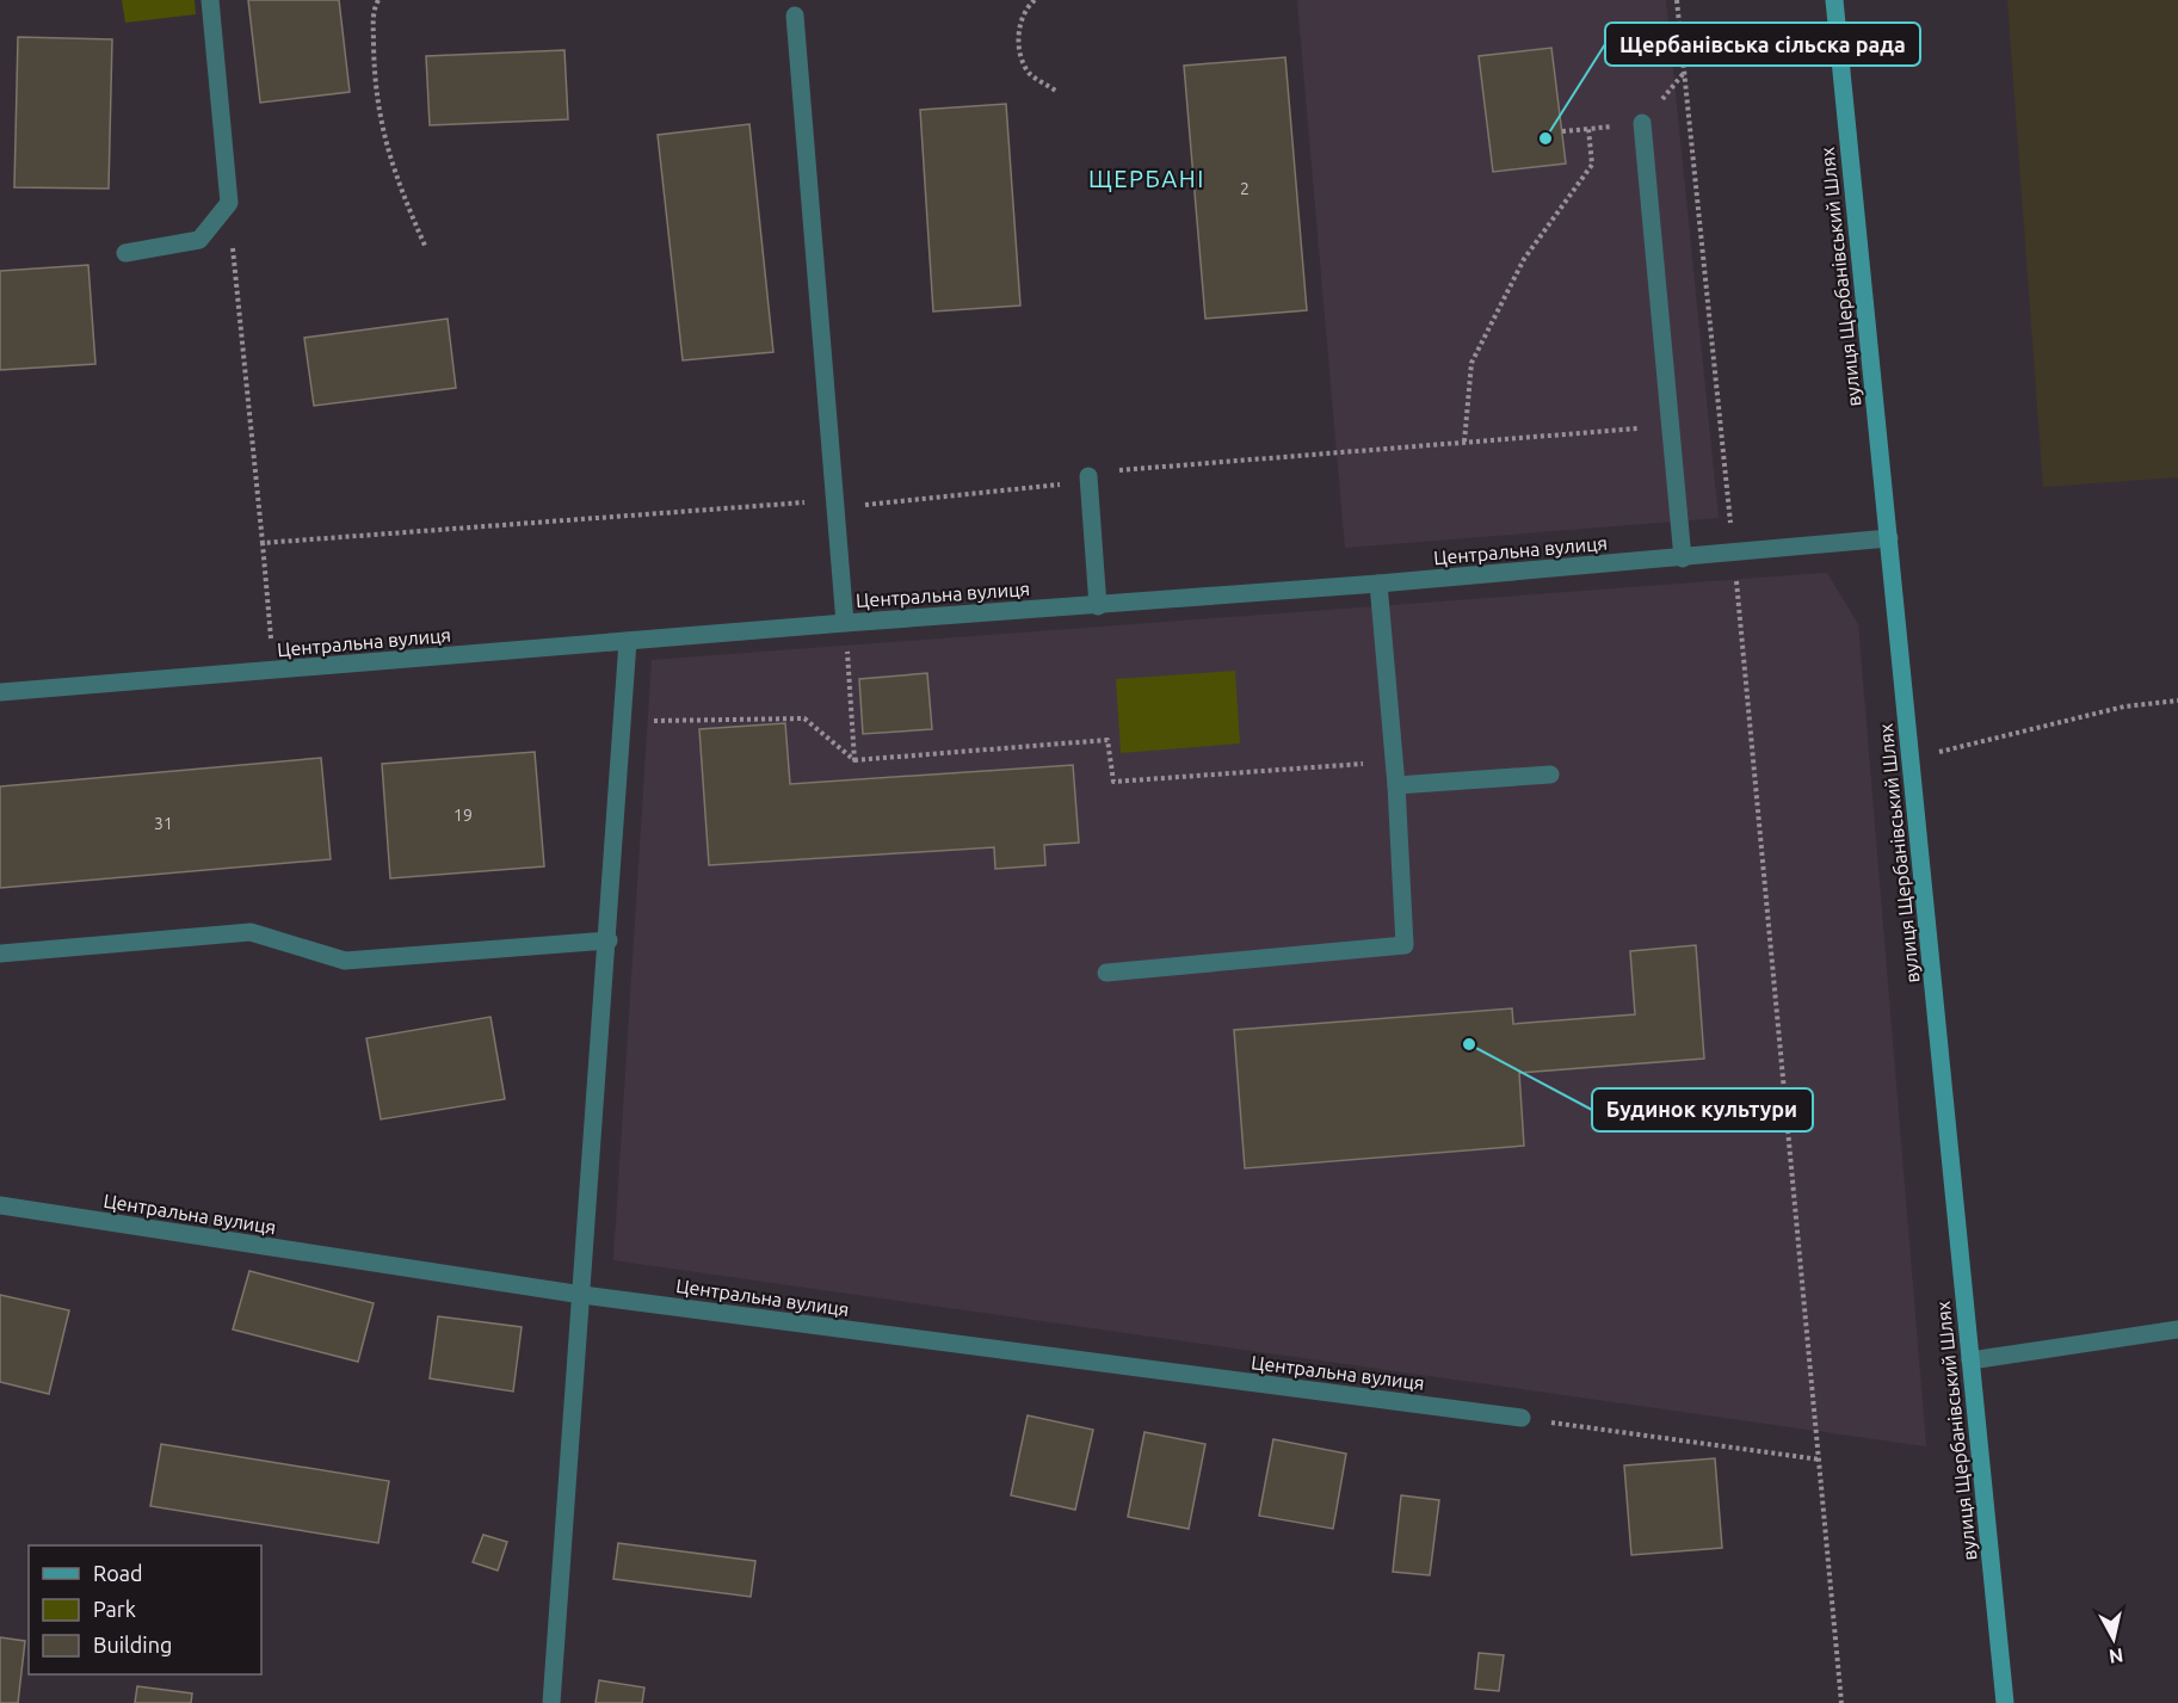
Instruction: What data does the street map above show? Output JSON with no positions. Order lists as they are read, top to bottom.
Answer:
{
  "streets": {
    "main road": ["вулиця Щербанівський Шлях"],
    "street": ["Центральна вулиця"]
  },
  "crossings": [
    ["вулиця Щербанівський Шлях", "Центральна вулиця"]
  ],
  "districts": ["ЩЕРБАНІ"],
  "places": ["Щербанівська сільска рада", "Будинок культури"],
  "house_numbers": ["2", "19", "31"],
  "legend": ["Road", "Park", "Building"],
  "north": "bottom"
}
